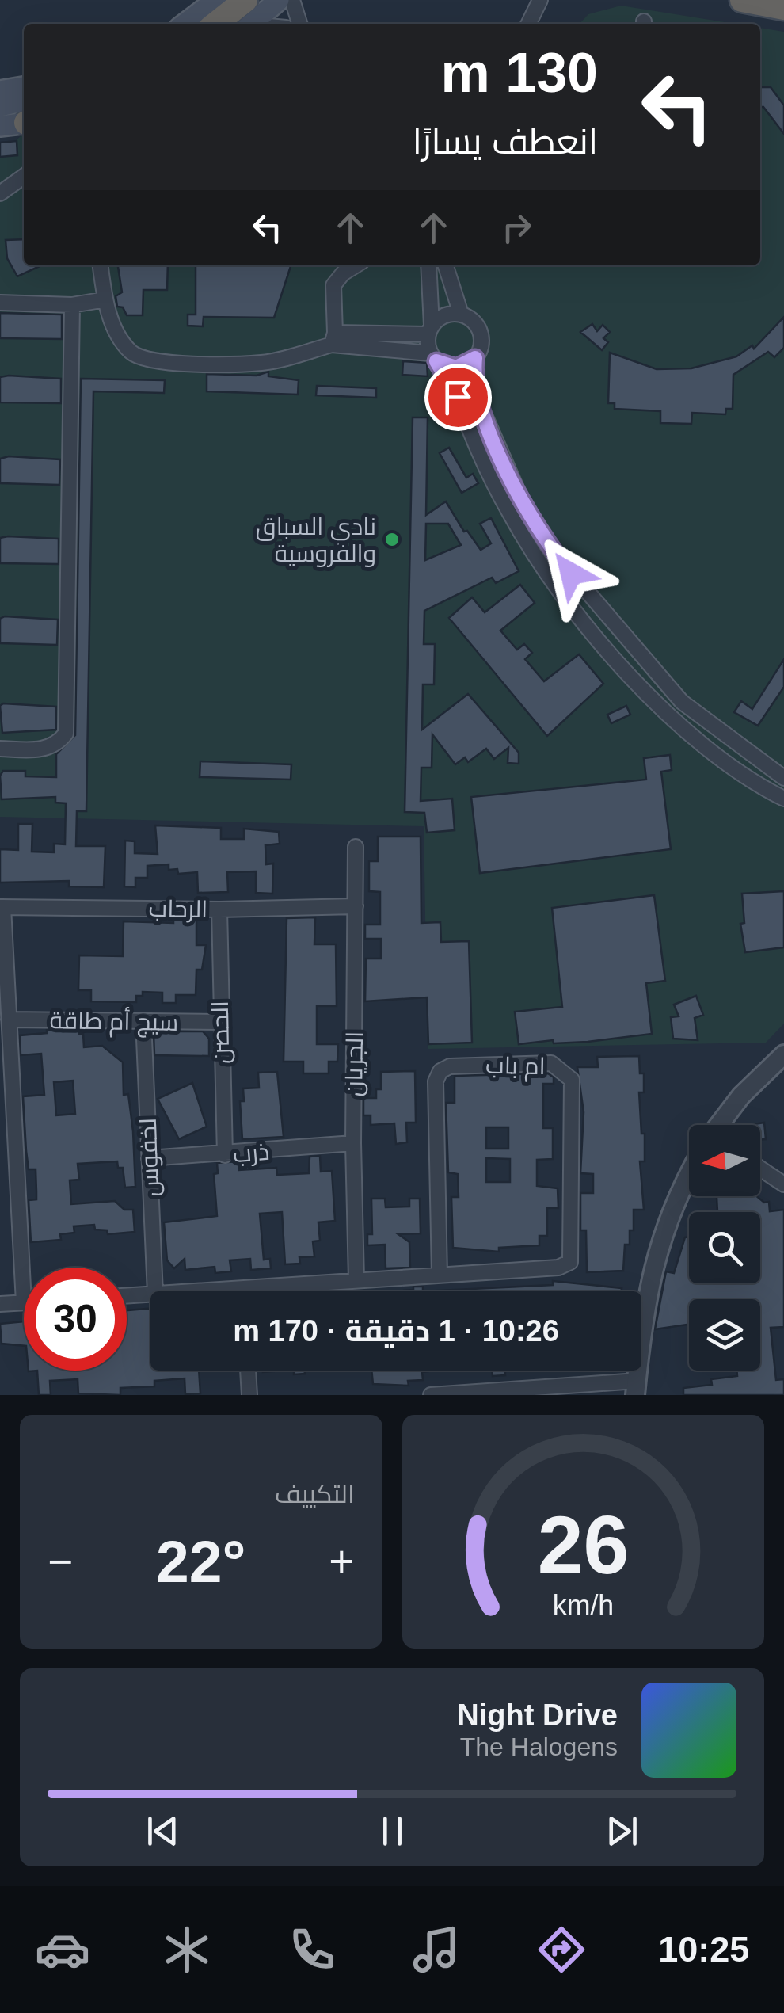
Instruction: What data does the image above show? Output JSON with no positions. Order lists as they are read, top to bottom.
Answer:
{
  "streets": {
    "street": [
      "الرحاب",
      "سيج أم طاقة",
      "الحصن",
      "الجريان",
      "ام باب",
      "ذرب",
      "لخفوس"
    ]
  },
  "crossings": [
    ["الرحاب", "الحصن"],
    ["الرحاب", "الجريان"],
    ["سيج أم طاقة", "الحصن"],
    ["سيج أم طاقة", "لخفوس"],
    ["الحصن", "ذرب"],
    ["الجريان", "ام باب"],
    ["الجريان", "ذرب"],
    ["ذرب", "لخفوس"]
  ],
  "places": ["نادي السباق والفروسية"],
  "north": "left",
  "page": {
    "turn": ["130 m", "انعطف يسارًا"],
    "limit": "30",
    "trip": "10:26 · 1 دقيقة · 170 m",
    "tile": "التكييف",
    "heat": ["−", "22°", "+"],
    "song": ["Night Drive", "The Halogens"],
    "tabs": "10:25",
    "gauge": ["26", "km/h"]
  }
}
